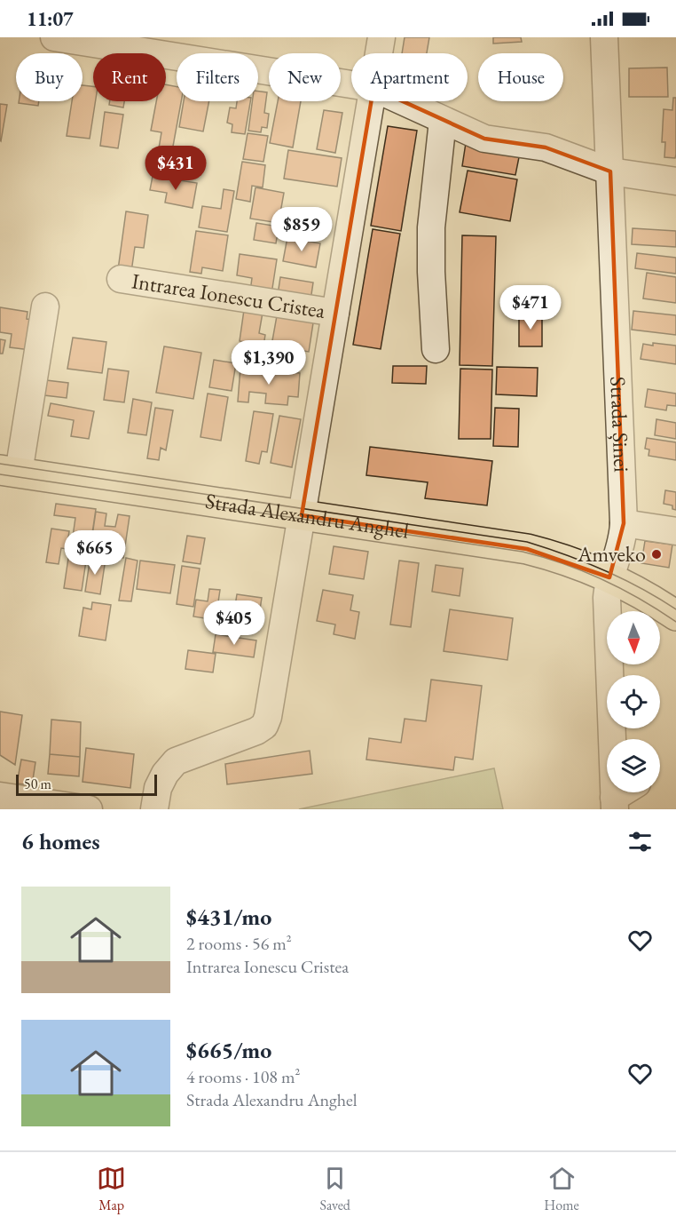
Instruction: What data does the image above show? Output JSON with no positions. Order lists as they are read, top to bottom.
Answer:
{
  "streets": {
    "main road": ["Strada Alexandru Anghel"],
    "street": ["Intrarea Ionescu Cristea", "Strada Șinei"]
  },
  "crossings": [
    ["Strada Șinei", "Strada Alexandru Anghel"]
  ],
  "places": ["Amveko"],
  "scale_bar": "50 m",
  "north": "bottom",
  "page": {
    "status": "11:07",
    "chip": [
      "Buy",
      "Rent",
      "Filters",
      "New",
      "Apartment",
      "House"
    ],
    "price": [
      "$431",
      "$859",
      "$471",
      "$1,390",
      "$665",
      "$405"
    ],
    "scale": "50 m",
    "heading": "6 homes",
    "list": [
      {
        "name": "$431/mo",
        "note": "2 rooms · 56 m² · Intrarea Ionescu Cristea"
      },
      {
        "name": "$665/mo",
        "note": "4 rooms · 108 m² · Strada Alexandru Anghel"
      }
    ],
    "tabs": ["Map", "Saved", "Home"]
  }
}
